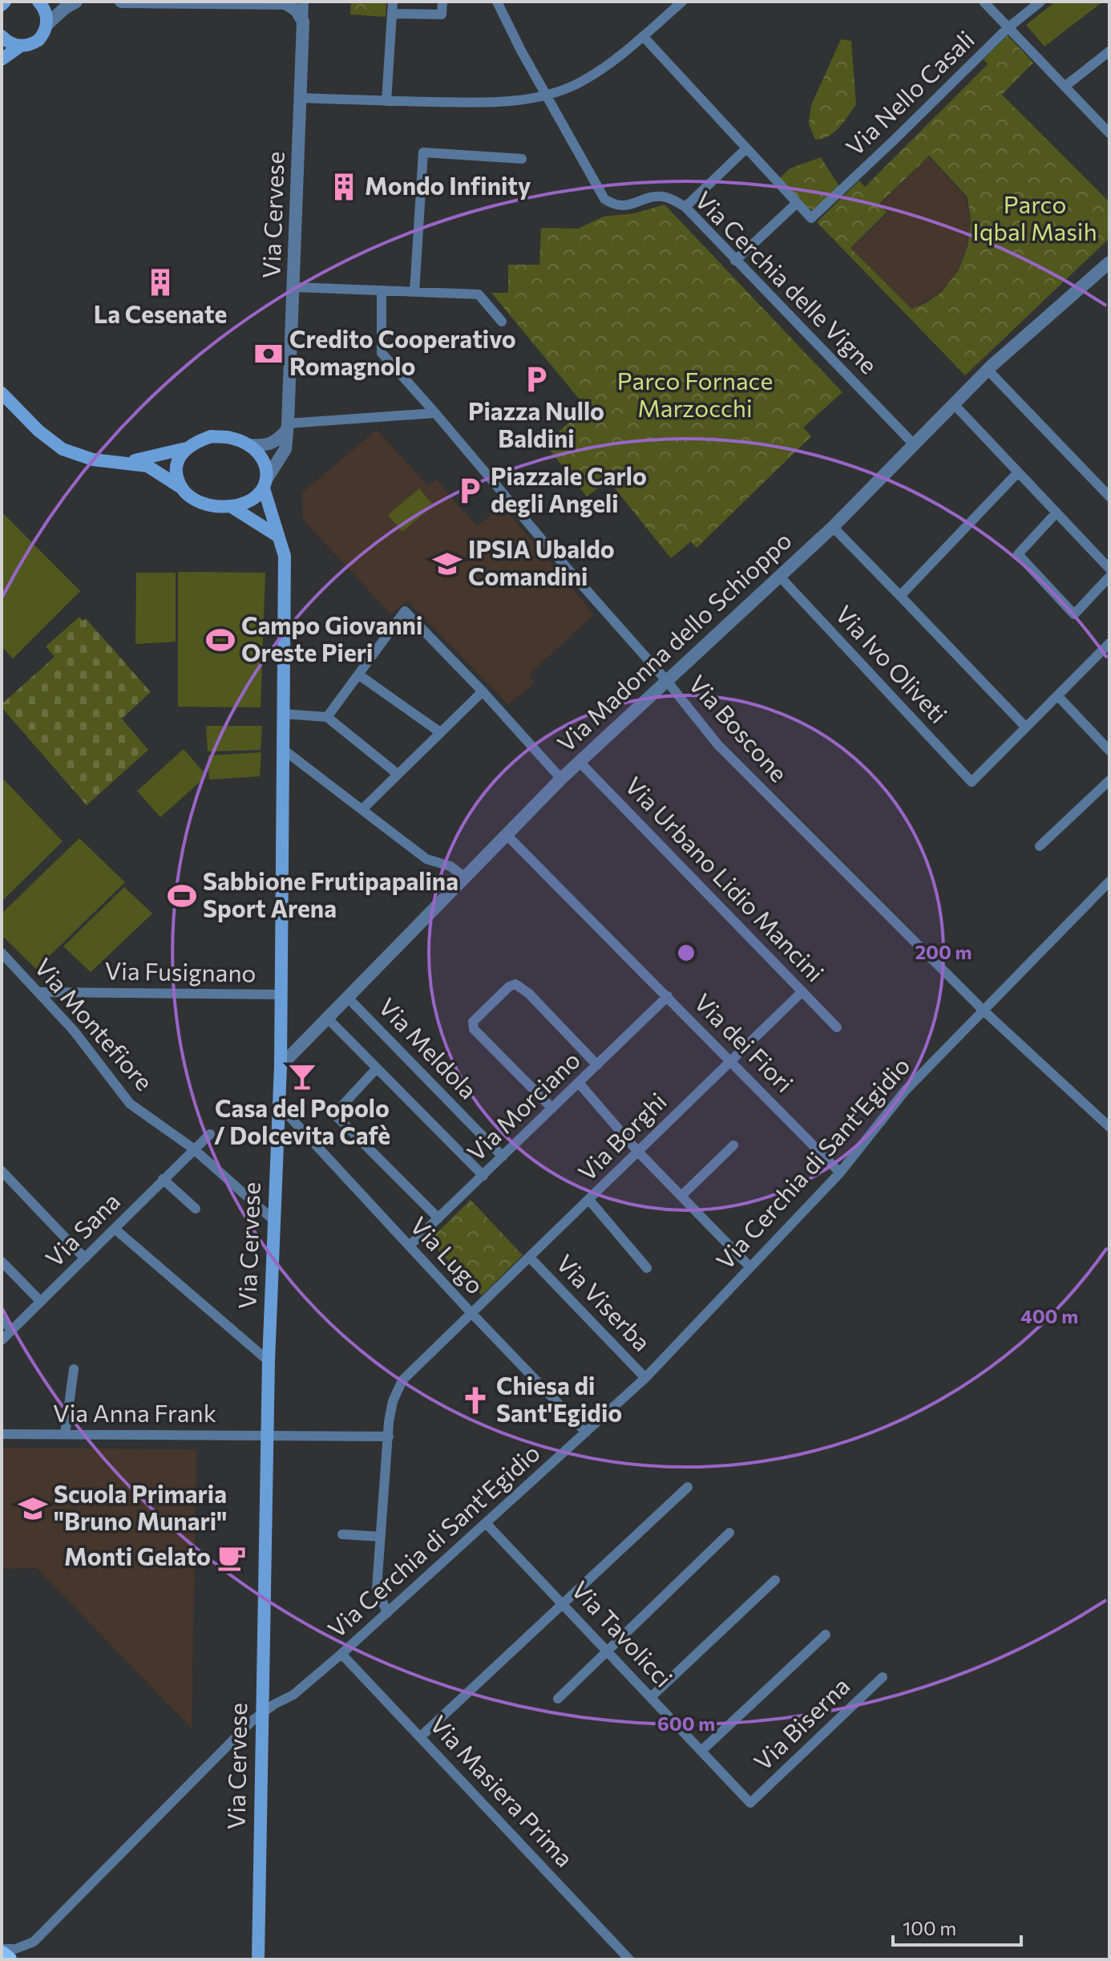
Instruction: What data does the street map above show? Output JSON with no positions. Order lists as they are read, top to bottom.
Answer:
{
  "streets": {
    "main road": ["Via Cervese"],
    "street": [
      "Via Nello Casali",
      "Via Cerchia delle Vigne",
      "Via Madonna dello Schioppo",
      "Via Ivo Oliveti",
      "Via Boscone",
      "Via Urbano Lidio Mancini",
      "Via Fusignano",
      "Via Montefiore",
      "Via dei Fiori",
      "Via Meldola",
      "Via Morciano",
      "Via Borghi",
      "Via Cerchia di Sant'Egidio",
      "Via Sana",
      "Via Lugo",
      "Via Viserba",
      "Via Anna Frank",
      "Via Tavolicci",
      "Via Biserna",
      "Via Masiera Prima"
    ]
  },
  "crossings": [
    ["Via Cervese", "Via Madonna dello Schioppo"],
    ["Via Cervese", "Via Fusignano"],
    ["Via Cervese", "Via Montefiore"],
    ["Via Cervese", "Via Cerchia di Sant'Egidio"],
    ["Via Cervese", "Via Lugo"],
    ["Via Cervese", "Via Anna Frank"],
    ["Via Cerchia delle Vigne", "Via Madonna dello Schioppo"],
    ["Via Madonna dello Schioppo", "Via Ivo Oliveti"],
    ["Via Madonna dello Schioppo", "Via Boscone"],
    ["Via Madonna dello Schioppo", "Via Urbano Lidio Mancini"],
    ["Via Madonna dello Schioppo", "Via dei Fiori"],
    ["Via Madonna dello Schioppo", "Via Meldola"],
    ["Via Boscone", "Via Cerchia di Sant'Egidio"],
    ["Via Urbano Lidio Mancini", "Via Borghi"],
    ["Via Fusignano", "Via Montefiore"],
    ["Via Montefiore", "Via Sana"],
    ["Via dei Fiori", "Via Morciano"],
    ["Via dei Fiori", "Via Borghi"],
    ["Via dei Fiori", "Via Cerchia di Sant'Egidio"],
    ["Via Meldola", "Via Morciano"],
    ["Via Morciano", "Via Lugo"],
    ["Via Borghi", "Via Cerchia di Sant'Egidio"],
    ["Via Borghi", "Via Lugo"],
    ["Via Borghi", "Via Viserba"],
    ["Via Borghi", "Via Anna Frank"],
    ["Via Cerchia di Sant'Egidio", "Via Lugo"],
    ["Via Cerchia di Sant'Egidio", "Via Viserba"],
    ["Via Cerchia di Sant'Egidio", "Via Tavolicci"],
    ["Via Cerchia di Sant'Egidio", "Via Masiera Prima"],
    ["Via Tavolicci", "Via Biserna"]
  ],
  "parks": ["Parco Iqbal Masih", "Parco Fornace Marzocchi"],
  "places": {
    "building": ["Mondo Infinity", "La Cesenate"],
    "bank": ["Credito Cooperativo Romagnolo"],
    "parking": ["Piazza Nullo Baldini", "Piazzale Carlo degli Angeli"],
    "school or university": ["IPSIA Ubaldo Comandini", "Scuola Primaria \"Bruno Munari\""],
    "sports": ["Campo Giovanni Oreste Pieri", "Sabbione Frutipapalina Sport Arena"],
    "bar": ["Casa del Popolo / Dolcevita Cafè"],
    "church": ["Chiesa di Sant'Egidio"],
    "cafe": ["Monti Gelato"]
  },
  "scale_bar": "100 m",
  "rings": ["200 m", "400 m", "600 m"]
}
